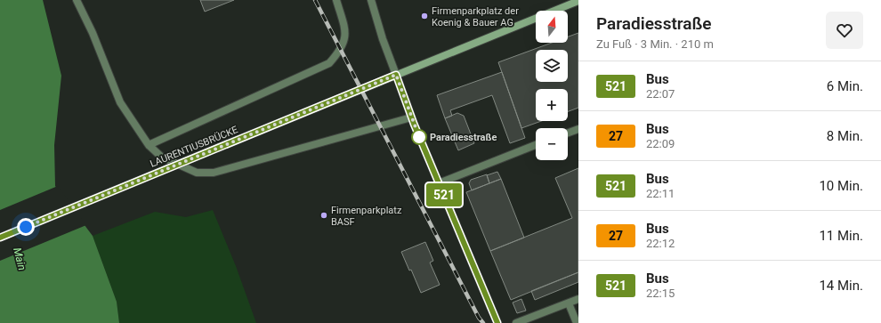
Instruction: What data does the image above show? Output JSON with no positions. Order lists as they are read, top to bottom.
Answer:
{
  "streets": {
    "main road": ["LAURENTIUSBRÜCKE"]
  },
  "water": ["Main"],
  "places": ["Firmenparkplatz der Koenig & Bauer AG", "Paradiesstraße", "Firmenparkplatz BASF"],
  "lines": ["bus line 521"],
  "north": "top",
  "page": {
    "on_map": "521",
    "heading": ["Paradiesstraße", "Zu Fuß · 3 Min. · 210 m"],
    "map_buttons": ["+", "−"],
    "list": [
      {
        "mark": "521",
        "name": "Bus",
        "note": "22:07",
        "value": "6 Min."
      },
      {
        "mark": "27",
        "name": "Bus",
        "note": "22:09",
        "value": "8 Min."
      },
      {
        "mark": "521",
        "name": "Bus",
        "note": "22:11",
        "value": "10 Min."
      },
      {
        "mark": "27",
        "name": "Bus",
        "note": "22:12",
        "value": "11 Min."
      },
      {
        "mark": "521",
        "name": "Bus",
        "note": "22:15",
        "value": "14 Min."
      }
    ]
  }
}
